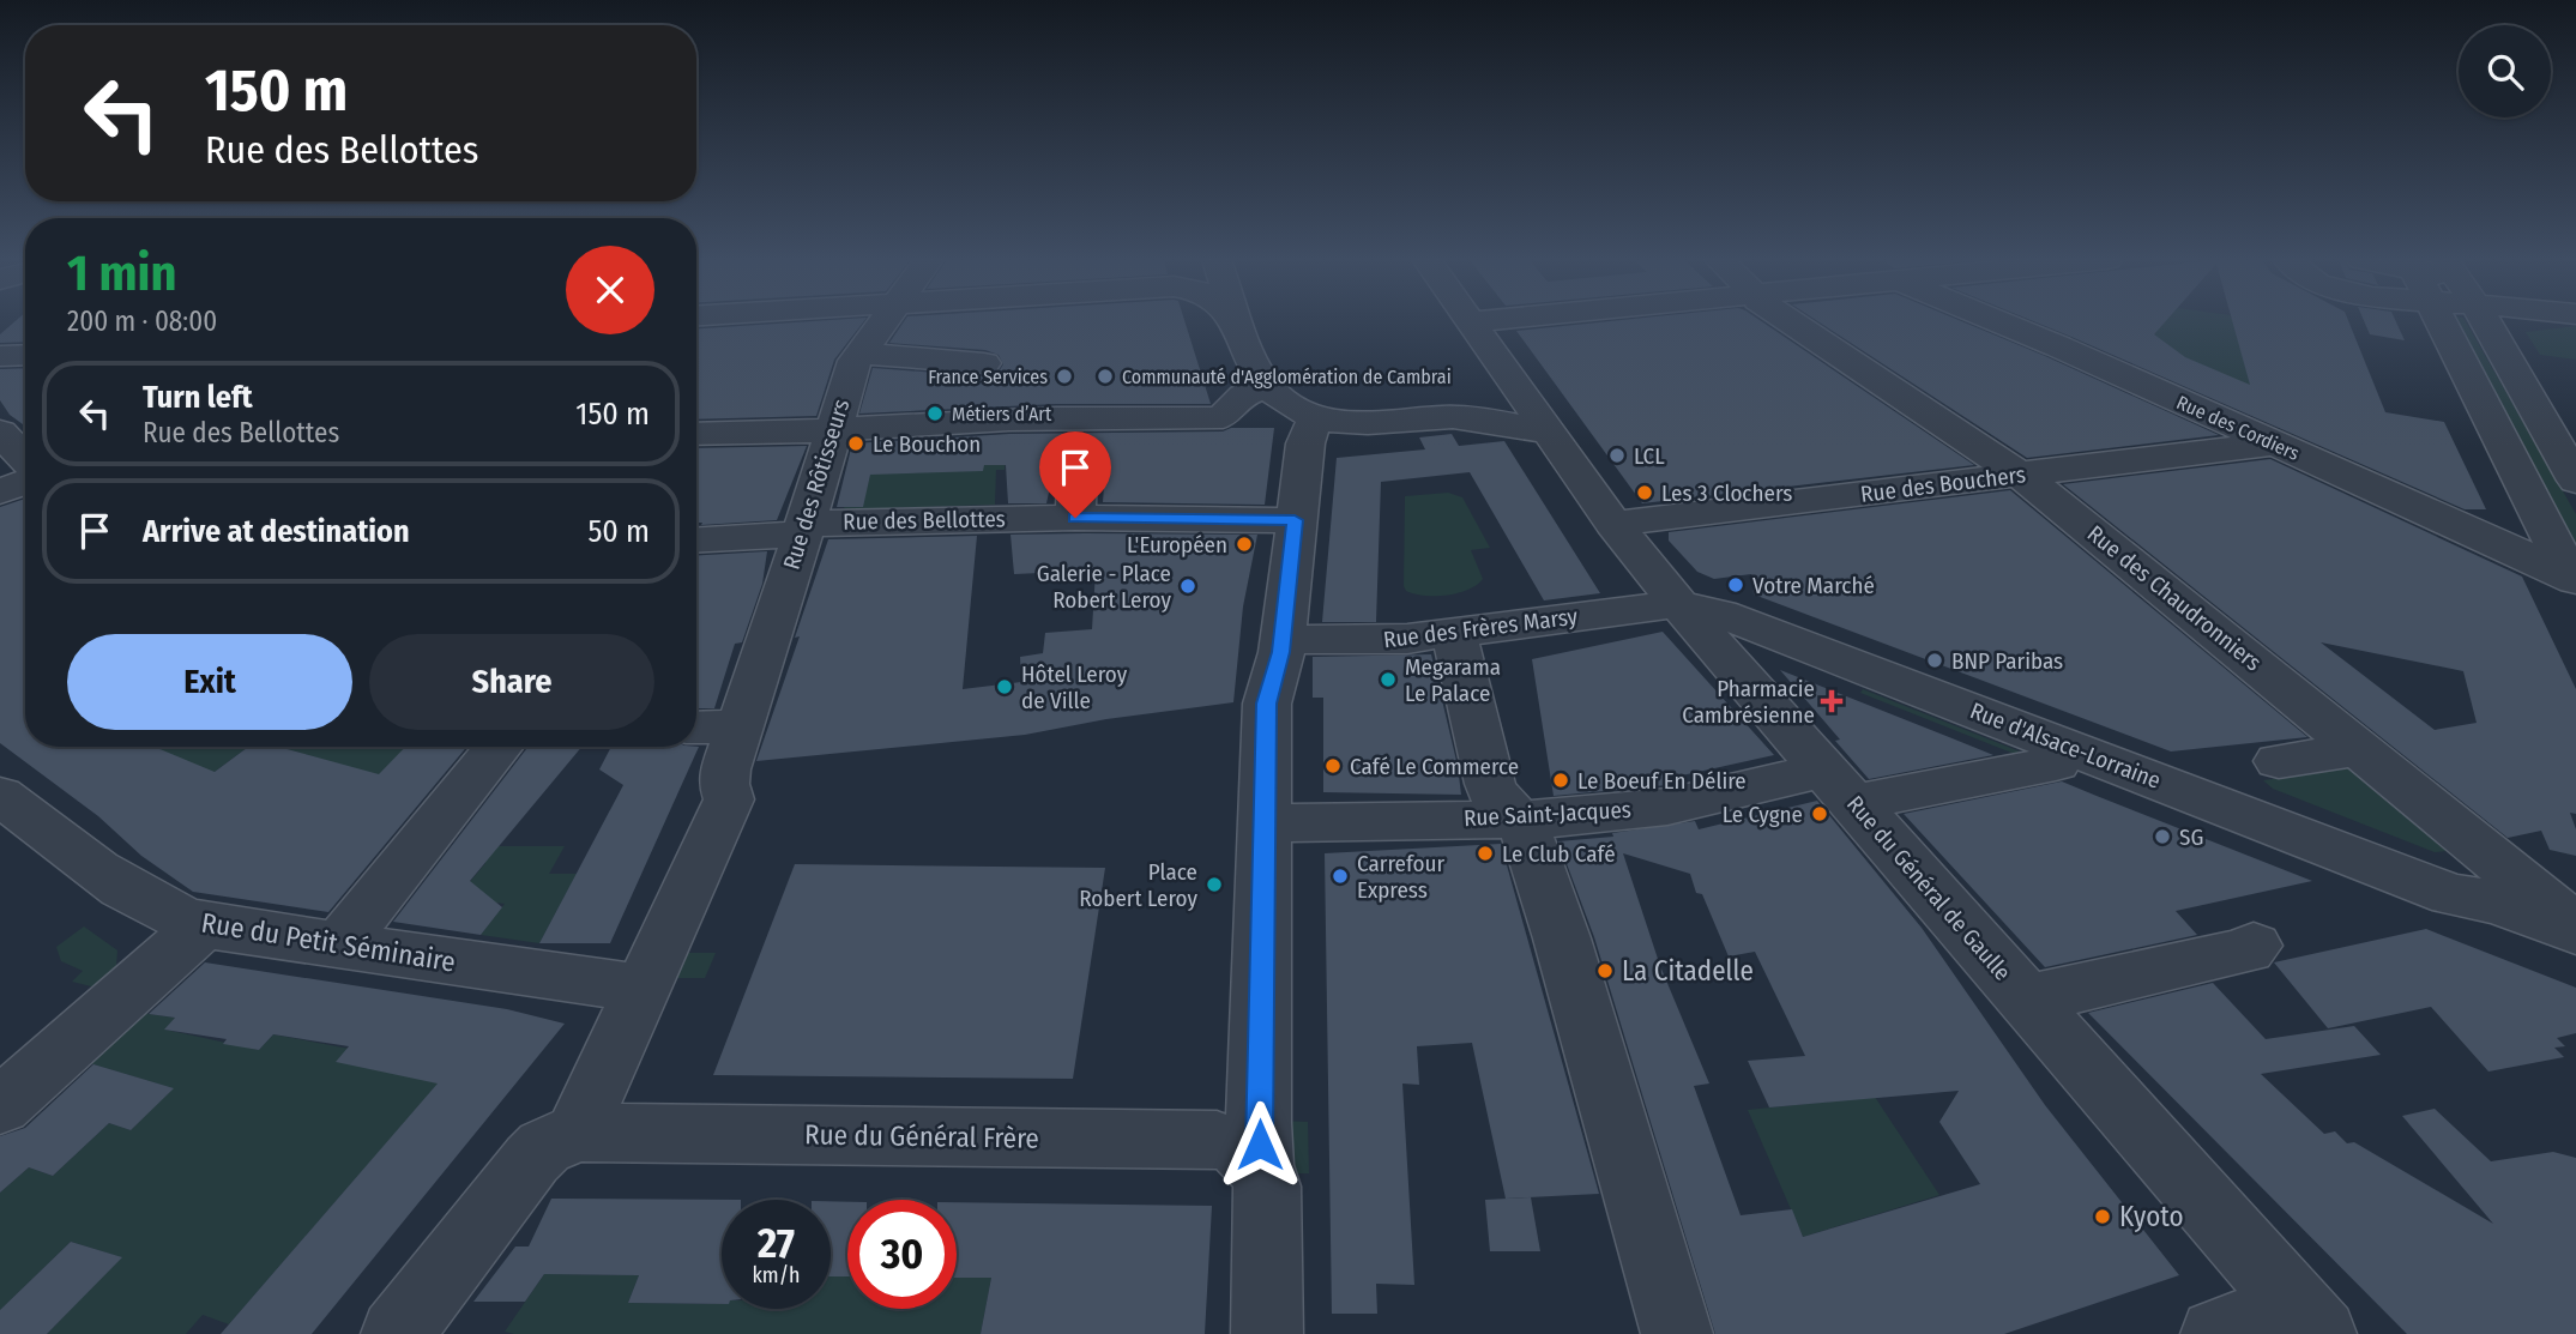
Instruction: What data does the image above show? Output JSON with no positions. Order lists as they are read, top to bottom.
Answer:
{
  "streets": {
    "street": [
      "Rue des Cordiers",
      "Rue des Rôtisseurs",
      "Rue des Bouchers",
      "Rue des Bellottes",
      "Rue des Chaudronniers",
      "Rue des Frères Marsy",
      "Rue d'Alsace-Lorraine",
      "Rue Saint-Jacques",
      "Rue du Général de Gaulle",
      "Rue du Petit Séminaire",
      "Rue du Général Frère"
    ]
  },
  "crossings": [
    ["Rue des Cordiers", "Rue des Bouchers"],
    ["Rue des Rôtisseurs", "Rue des Bellottes"],
    ["Rue des Bouchers", "Rue des Chaudronniers"],
    ["Rue des Bouchers", "Rue du Général de Gaulle"],
    ["Rue des Chaudronniers", "Rue d'Alsace-Lorraine"],
    ["Rue des Frères Marsy", "Rue d'Alsace-Lorraine"],
    ["Rue des Frères Marsy", "Rue du Général de Gaulle"],
    ["Rue d'Alsace-Lorraine", "Rue Saint-Jacques"],
    ["Rue d'Alsace-Lorraine", "Rue du Général de Gaulle"],
    ["Rue Saint-Jacques", "Rue du Général de Gaulle"]
  ],
  "places": {
    "other": [
      "France Services",
      "Communauté d'Agglomération de Cambrai",
      "Métiers d’Art",
      "Le Bouchon",
      "LCL",
      "Les 3 Clochers",
      "L'Européen",
      "Votre Marché",
      "Galerie - Place Robert Leroy",
      "BNP Paribas",
      "Megarama Le Palace",
      "Hôtel Leroy de Ville",
      "Café Le Commerce",
      "Le Boeuf En Délire",
      "Le Cygne",
      "SG",
      "Le Club Café",
      "Carrefour Express",
      "Place Robert Leroy",
      "La Citadelle",
      "Kyoto"
    ],
    "health": ["Pharmacie Cambrésienne"]
  },
  "page": {
    "turn": ["150 m", "Rue des Bellottes"],
    "heading": ["1 min", "200 m · 08:00"],
    "list": [
      {
        "name": "Turn left",
        "note": "Rue des Bellottes",
        "value": "150 m"
      },
      {
        "name": "Arrive at destination",
        "value": "50 m"
      }
    ],
    "buttons": ["Exit", "Share"],
    "speed": "27 km/h",
    "limit": "30"
  }
}
